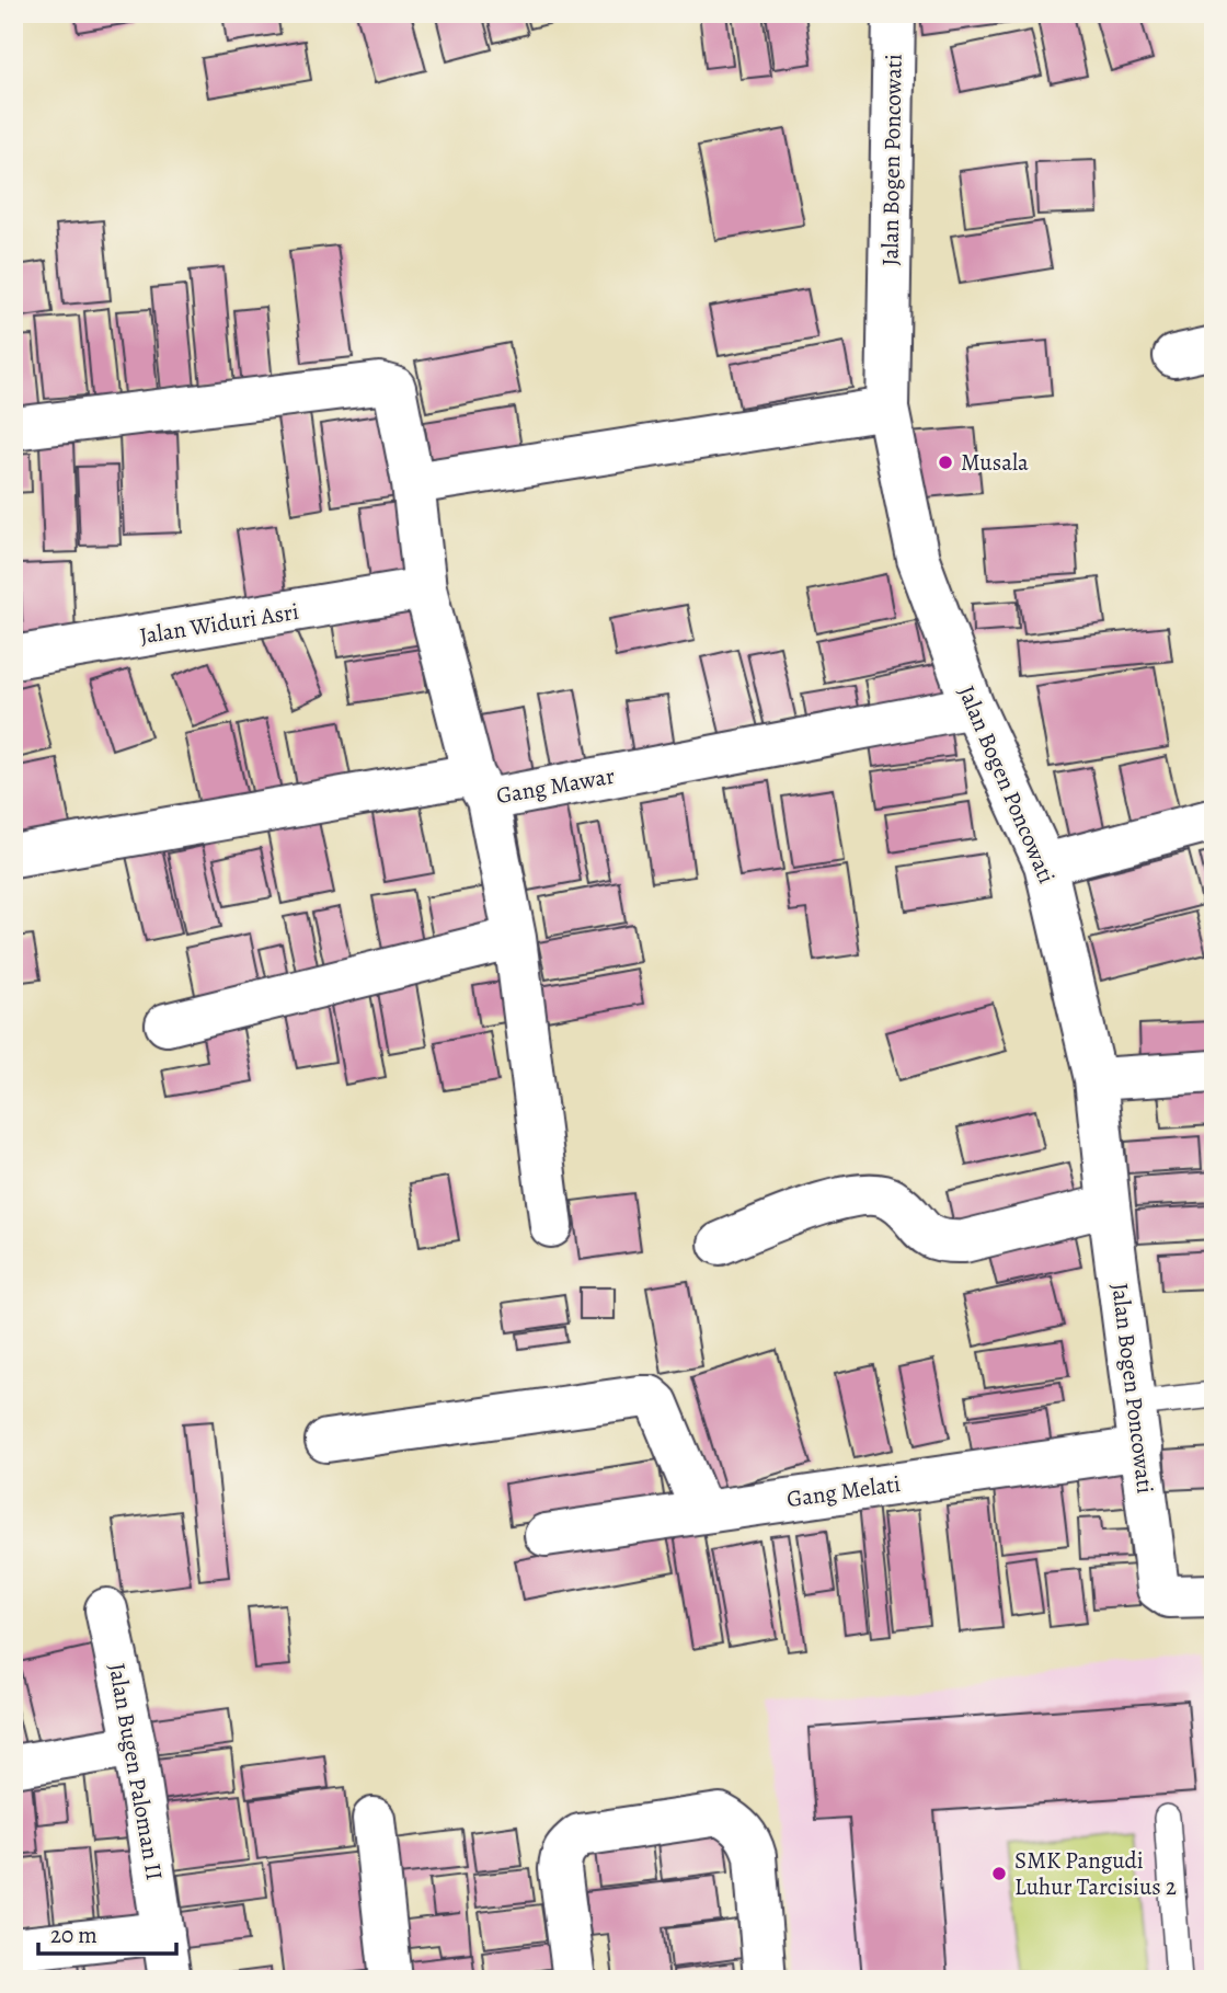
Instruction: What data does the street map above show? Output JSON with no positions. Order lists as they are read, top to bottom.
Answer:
{
  "streets": {
    "street": [
      "Jalan Bogen Poncowati",
      "Jalan Widuri Asri",
      "Gang Mawar",
      "Gang Melati",
      "Jalan Bugen Paloman II"
    ]
  },
  "crossings": [
    ["Jalan Bogen Poncowati", "Gang Mawar"],
    ["Jalan Bogen Poncowati", "Gang Melati"]
  ],
  "places": ["Musala", "SMK Pangudi Luhur Tarcisius 2"],
  "scale_bar": "20 m"
}
